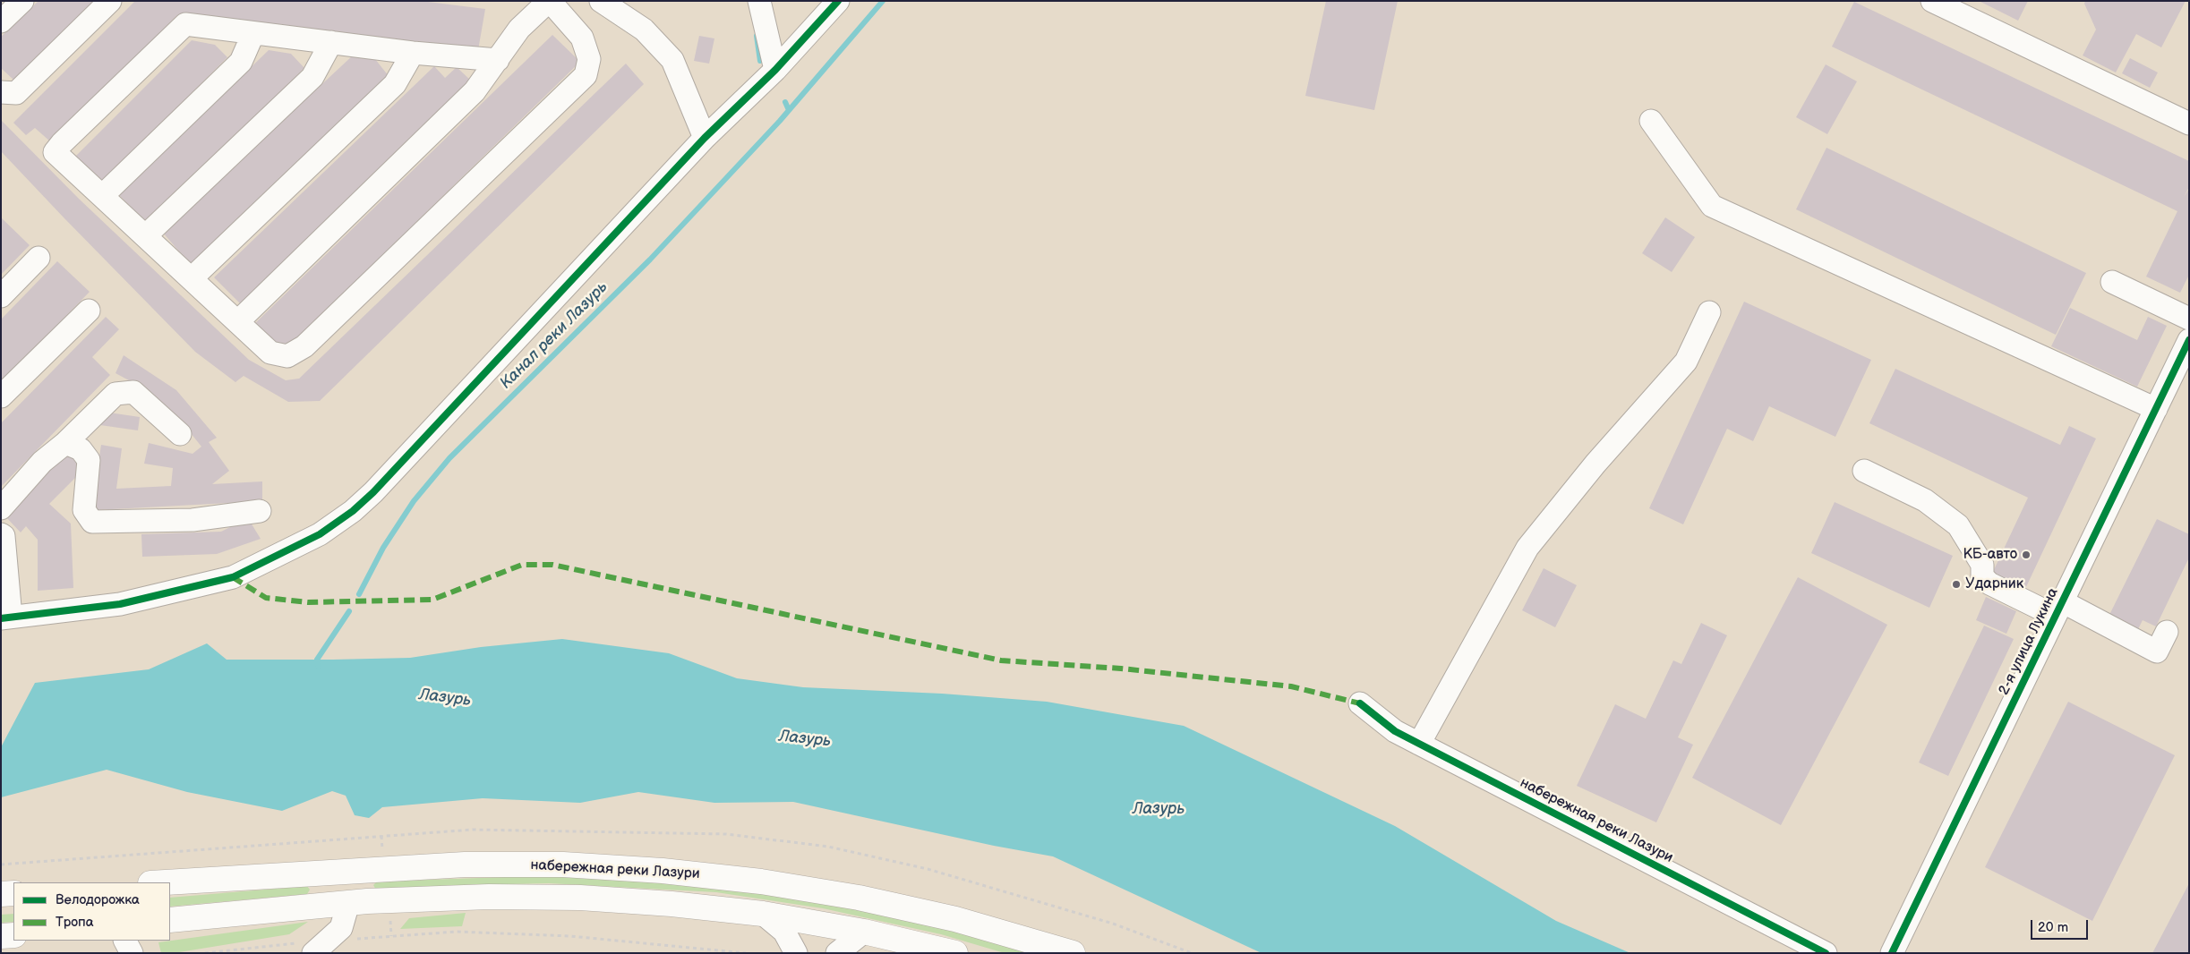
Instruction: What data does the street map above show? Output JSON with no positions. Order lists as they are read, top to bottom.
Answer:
{
  "streets": {
    "main road": ["набережная реки Лазури"],
    "street": ["2-я улица Лукина"]
  },
  "water": ["Канал реки Лазурь", "Лазурь"],
  "places": ["КБ-авто", "Ударник"],
  "legend": ["Велодорожка", "Тропа"],
  "scale_bar": "20 m"
}
